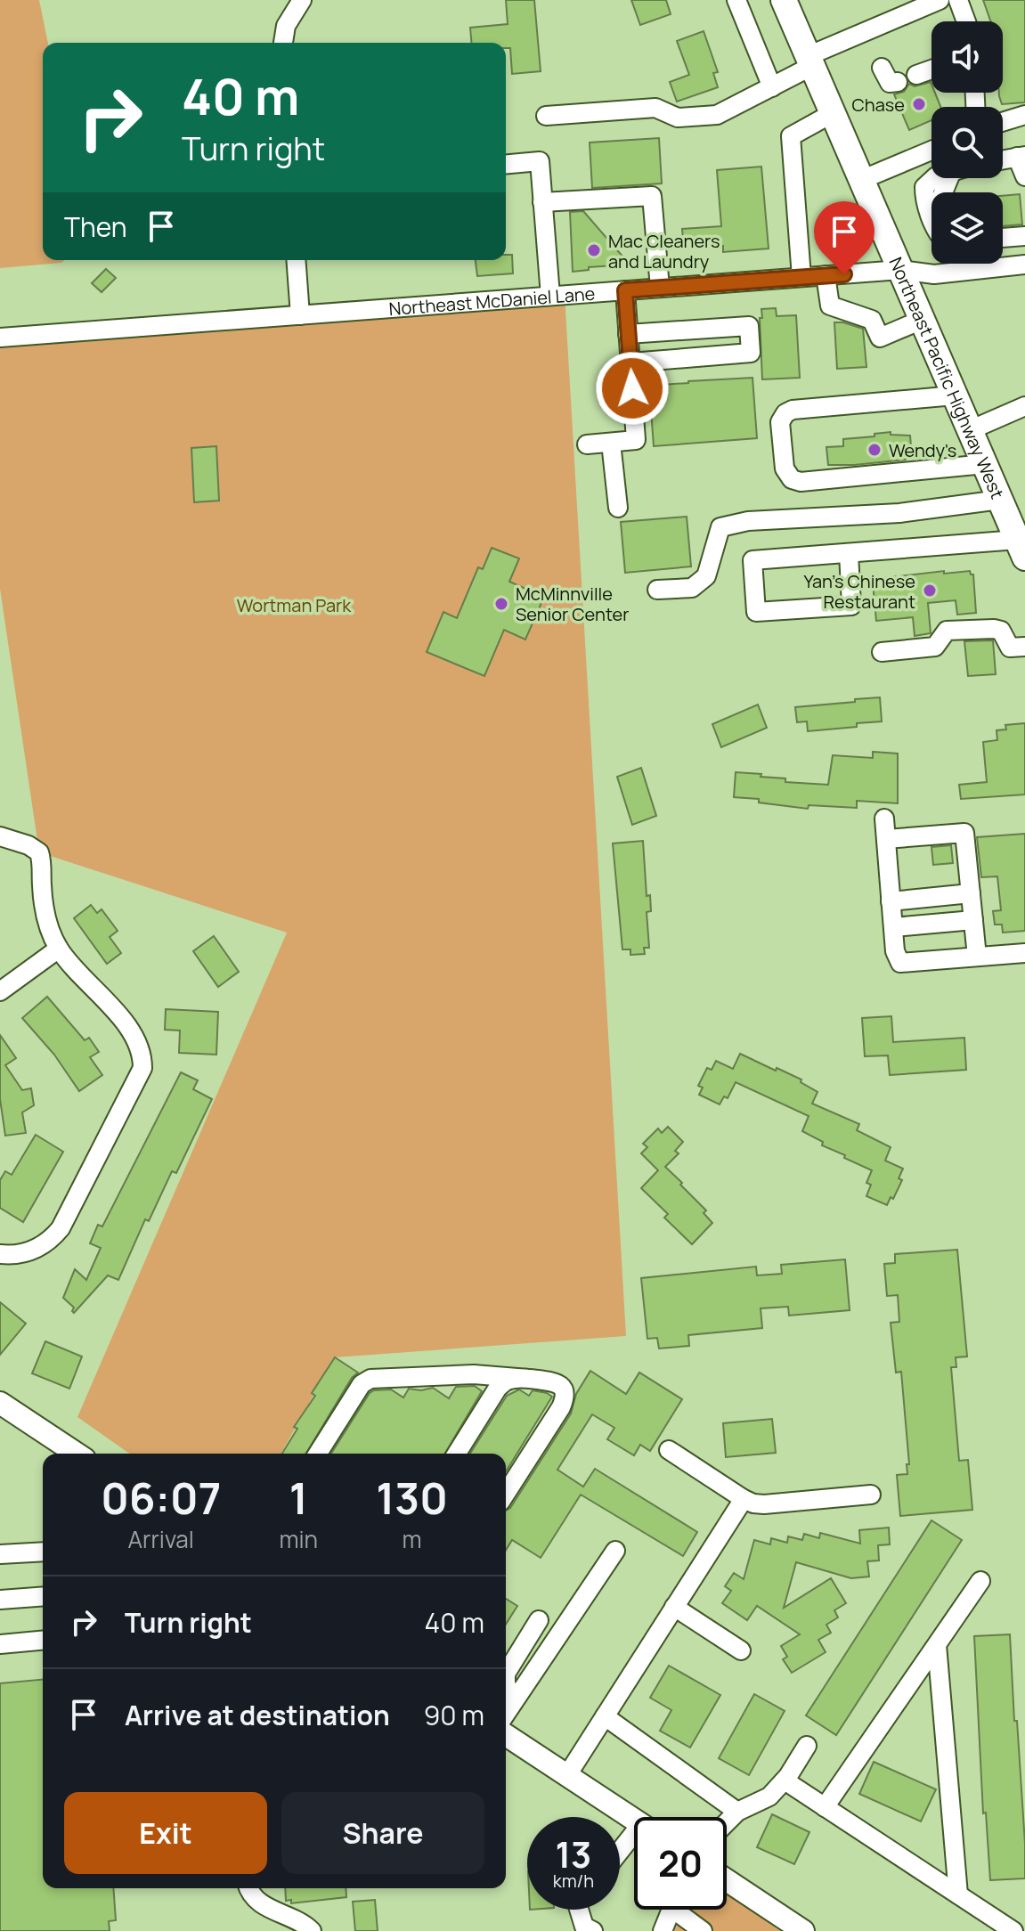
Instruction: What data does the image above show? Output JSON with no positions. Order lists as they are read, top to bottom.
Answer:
{
  "streets": {
    "highway": ["Northeast Pacific Highway West"],
    "street": ["Northeast McDaniel Lane"]
  },
  "crossings": [
    ["Northeast McDaniel Lane", "Northeast Pacific Highway West"]
  ],
  "parks": ["Wortman Park"],
  "places": [
    "Chase",
    "Mac Cleaners and Laundry",
    "Wendy's",
    "Yan's Chinese Restaurant",
    "McMinnville Senior Center"
  ],
  "page": {
    "turn": ["40 m", "Turn right"],
    "then": "Then",
    "eta": [
      "06:07",
      "Arrival",
      "1",
      "min",
      "130",
      "m"
    ],
    "list": [
      {
        "name": "Turn right",
        "value": "40 m"
      },
      {
        "name": "Arrive at destination",
        "value": "90 m"
      }
    ],
    "buttons": ["Exit", "Share"],
    "speed": "13 km/h",
    "limit": "20"
  }
}
